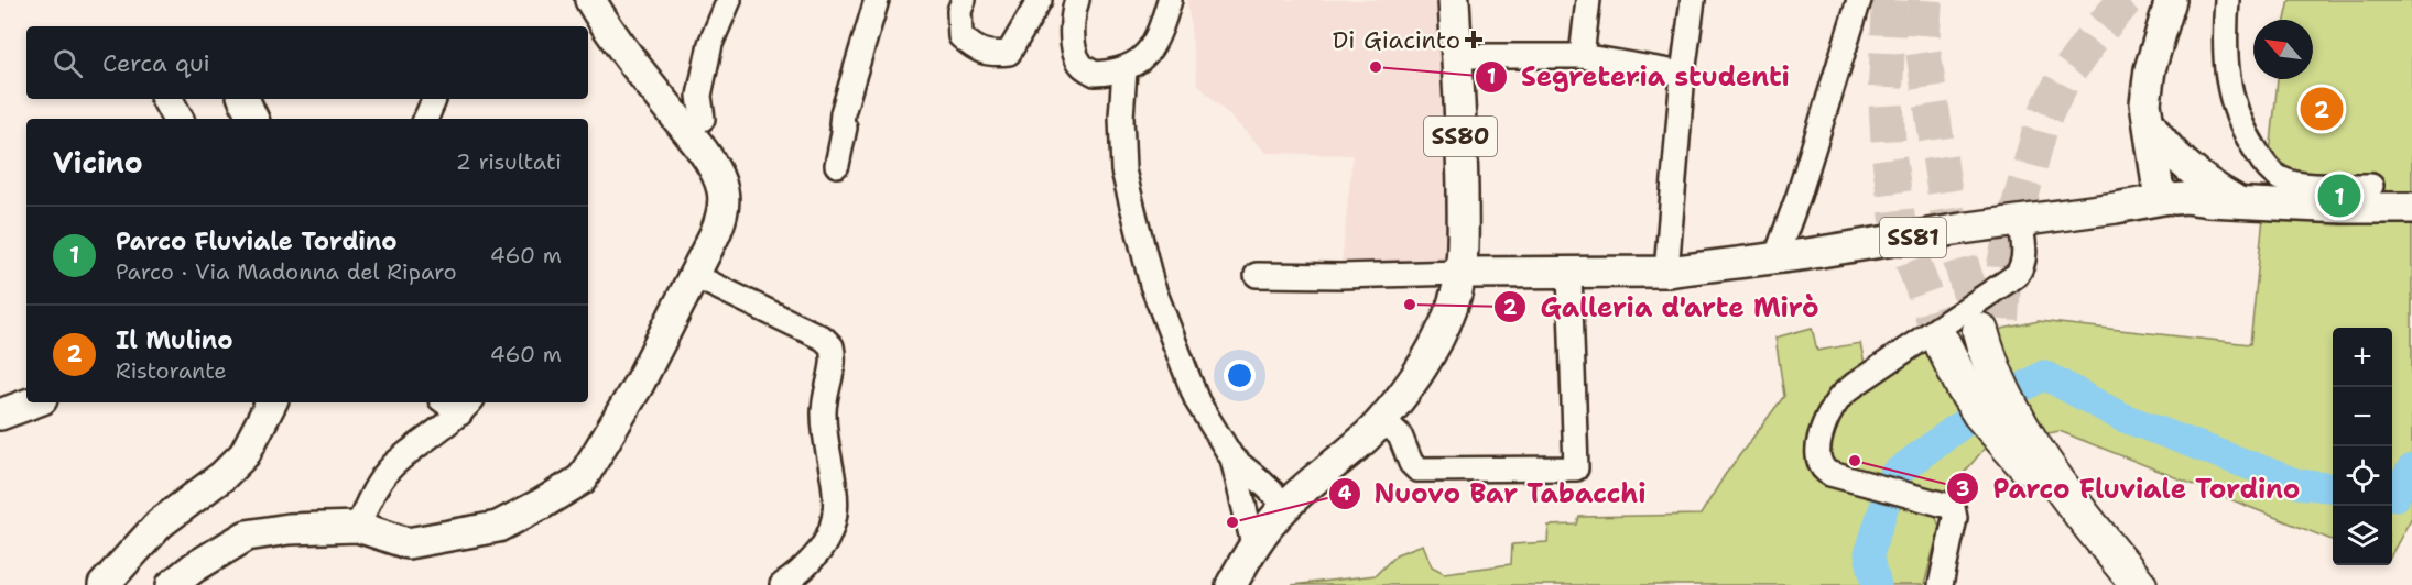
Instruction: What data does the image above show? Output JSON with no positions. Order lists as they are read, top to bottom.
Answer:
{
  "streets": {
    "main road": ["SS80", "SS81"]
  },
  "crossings": [
    ["SS80", "SS81"]
  ],
  "places": {
    "health": ["Di Giacinto"],
    "other": [
      "Segreteria studenti",
      "Galleria d'arte Mirò",
      "Parco Fluviale Tordino",
      "Nuovo Bar Tabacchi"
    ]
  },
  "north": "top left",
  "page": {
    "search": "Cerca qui",
    "pins": ["2", "1"],
    "heading": ["Vicino", "2 risultati"],
    "list": [
      {
        "mark": "1",
        "name": "Parco Fluviale Tordino",
        "note": "Parco · Via Madonna del Riparo",
        "value": "460 m"
      },
      {
        "mark": "2",
        "name": "Il Mulino",
        "note": "Ristorante",
        "value": "460 m"
      }
    ],
    "map_buttons": ["+", "−"]
  }
}
